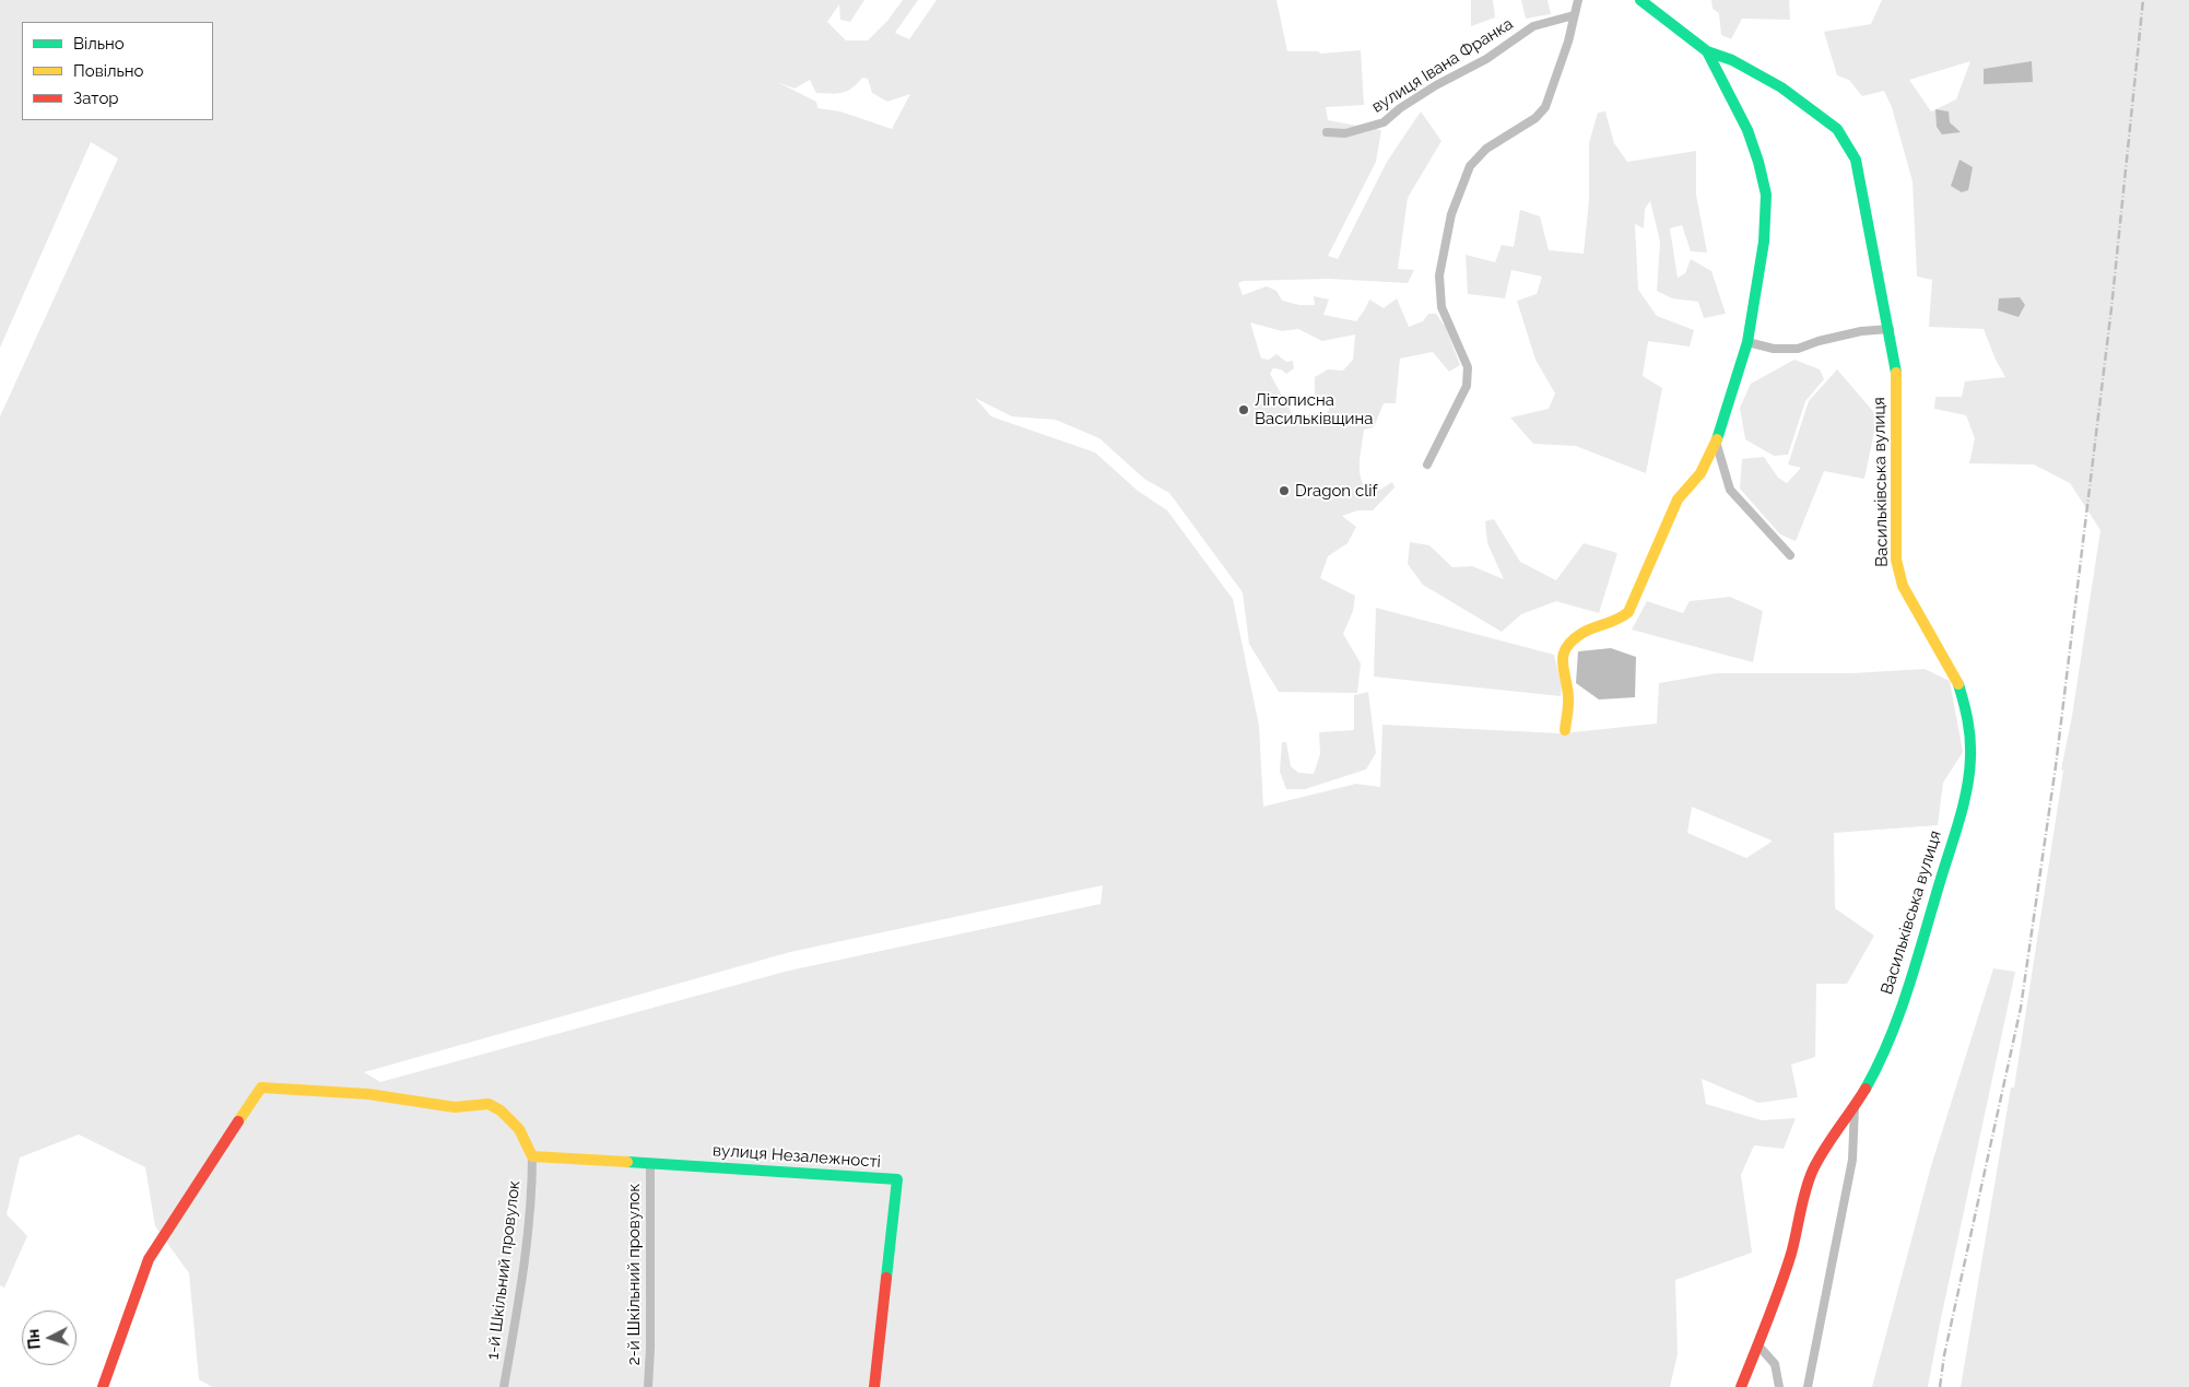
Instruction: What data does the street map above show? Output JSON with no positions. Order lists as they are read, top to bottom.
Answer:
{
  "streets": {
    "street": [
      "вулиця Івана Франка",
      "Васильківська вулиця",
      "вулиця Незалежності",
      "1-й Шкільний провулок",
      "2-й Шкільний провулок"
    ]
  },
  "crossings": [
    ["вулиця Незалежності", "2-й Шкільний провулок"]
  ],
  "places": ["Літописна Васильківщина", "Dragon clif"],
  "legend": ["Вільно", "Повільно", "Затор"],
  "north": "left"
}
